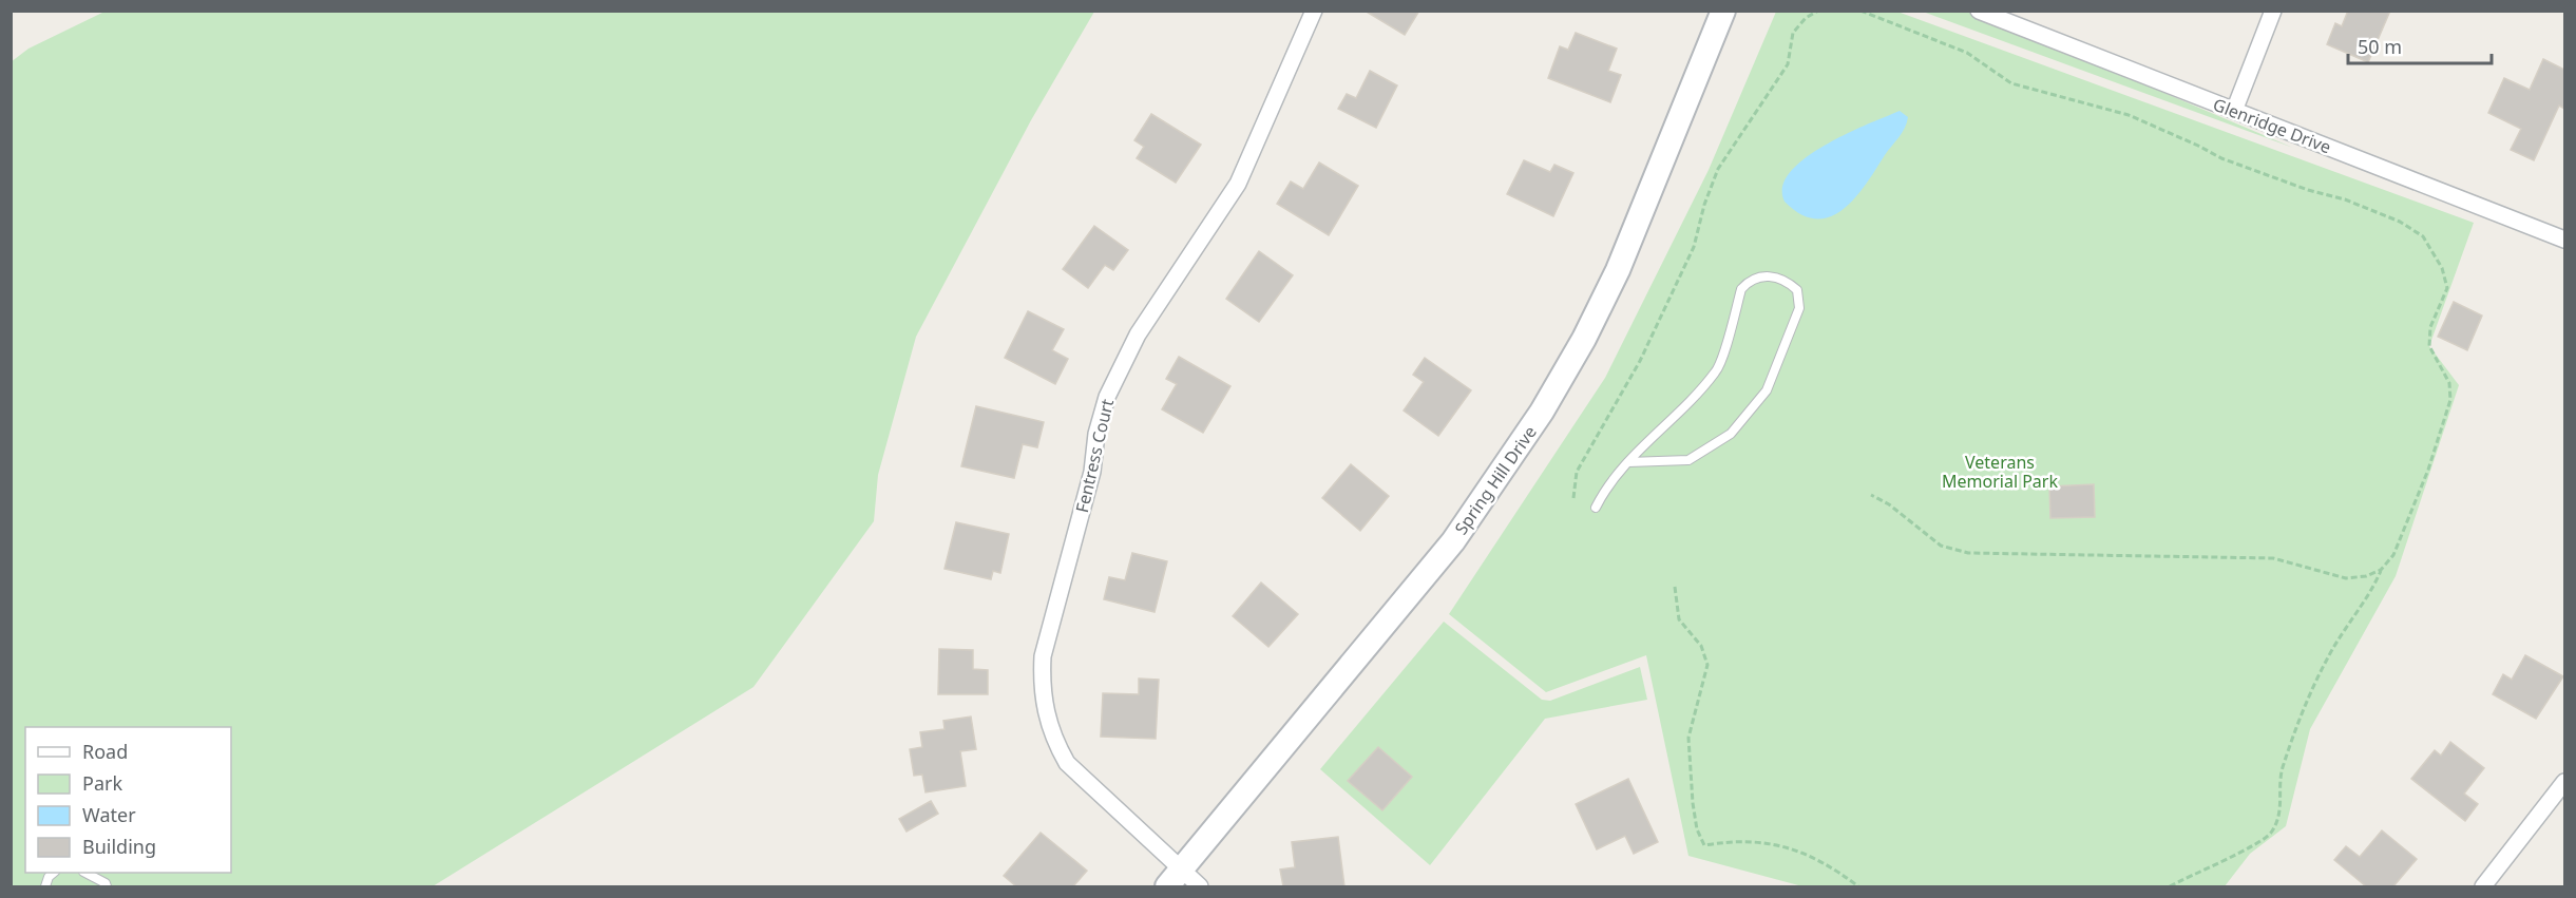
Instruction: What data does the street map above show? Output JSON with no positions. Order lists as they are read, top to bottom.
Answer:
{
  "streets": {
    "main road": ["Spring Hill Drive"],
    "street": ["Glenridge Drive", "Fentress Court"]
  },
  "crossings": [
    ["Fentress Court", "Spring Hill Drive"]
  ],
  "parks": ["Veterans Memorial Park"],
  "legend": [
    "Road",
    "Park",
    "Water",
    "Building"
  ],
  "scale_bar": "50 m"
}
